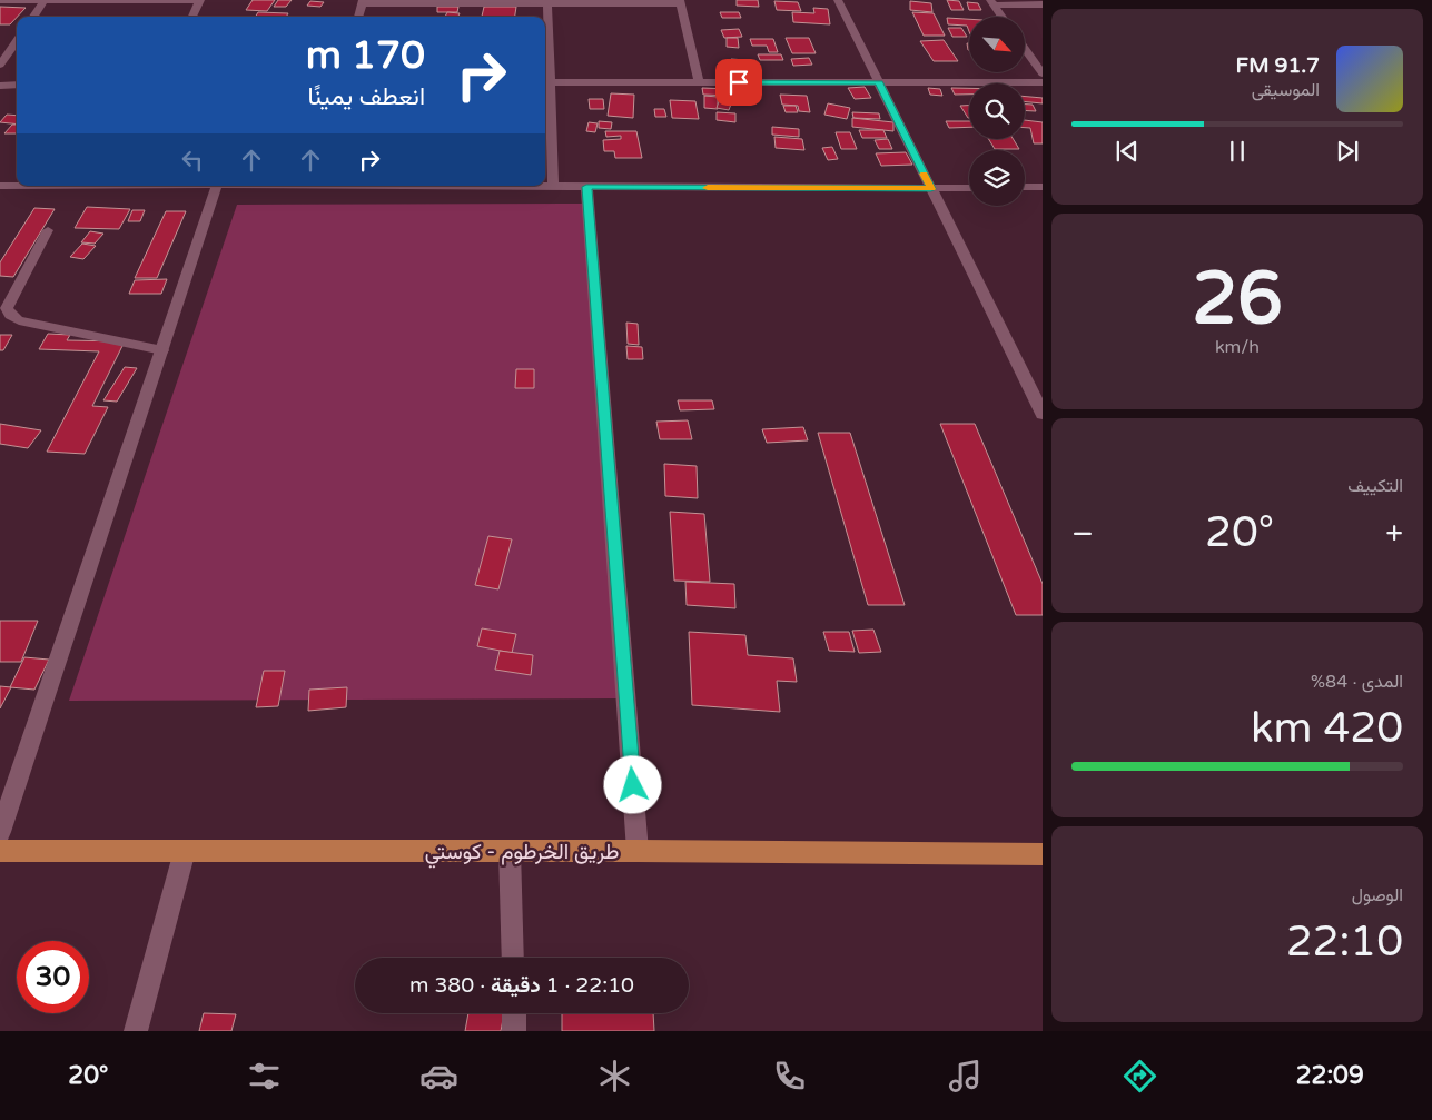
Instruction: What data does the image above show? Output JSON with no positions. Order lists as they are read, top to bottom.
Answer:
{
  "streets": {
    "highway": ["طريق الخرطوم - كوستي"]
  },
  "north": "bottom right",
  "page": {
    "turn": ["170 m", "انعطف يمينًا"],
    "song": ["91.7 FM", "الموسيقى"],
    "tile": [
      ["26", "km/h"],
      "التكييف",
      ["المدى · 84%", "420 km"],
      ["الوصول", "22:10"]
    ],
    "heat": ["−", "20°", "+"],
    "limit": "30",
    "trip": "22:10 · 1 دقيقة · 380 m",
    "tabs": ["22:09", "20°"]
  }
}
